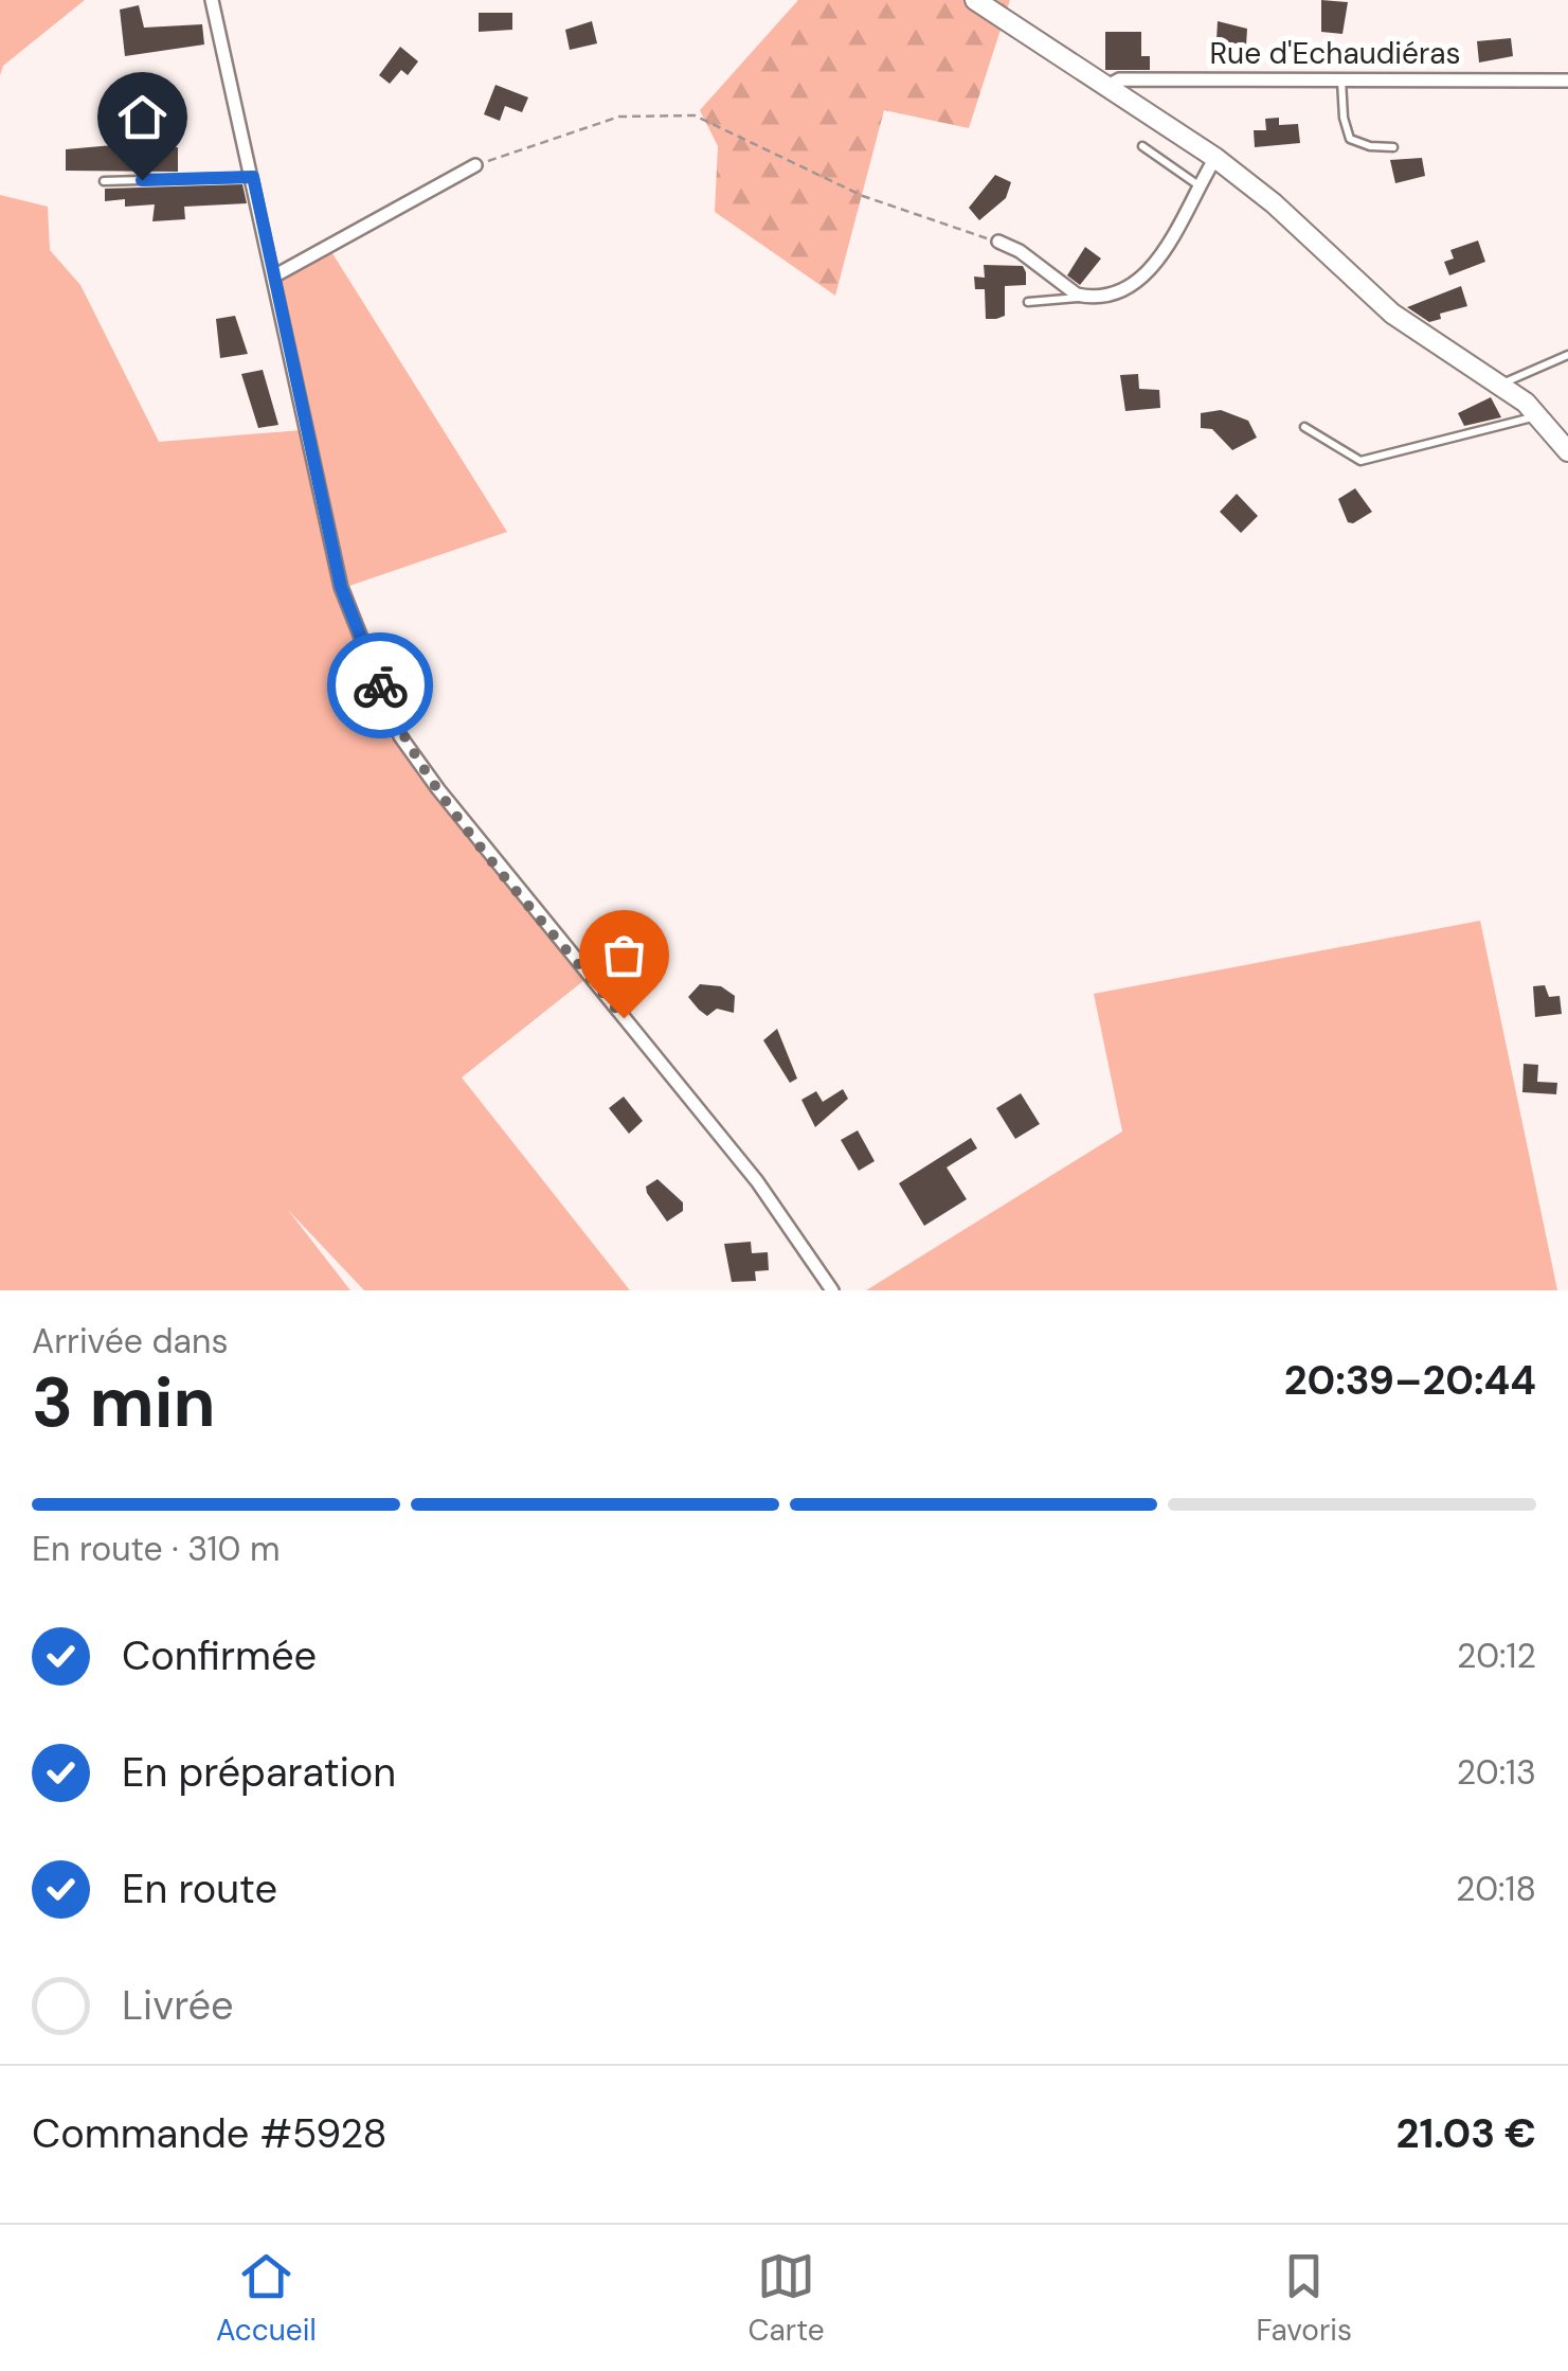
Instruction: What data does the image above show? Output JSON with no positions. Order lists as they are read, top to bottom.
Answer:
{
  "streets": {
    "street": ["Rue d'Echaudiéras"]
  },
  "page": {
    "heading": ["3 min", "Arrivée dans", "20:39–20:44"],
    "panel": ["Commande #5928", "21.03 €"],
    "bar": "En route · 310 m",
    "list": [
      ["Confirmée", "20:12"],
      ["En préparation", "20:13"],
      ["En route", "20:18"],
      "Livrée"
    ],
    "tabs": ["Accueil", "Carte", "Favoris"]
  }
}
